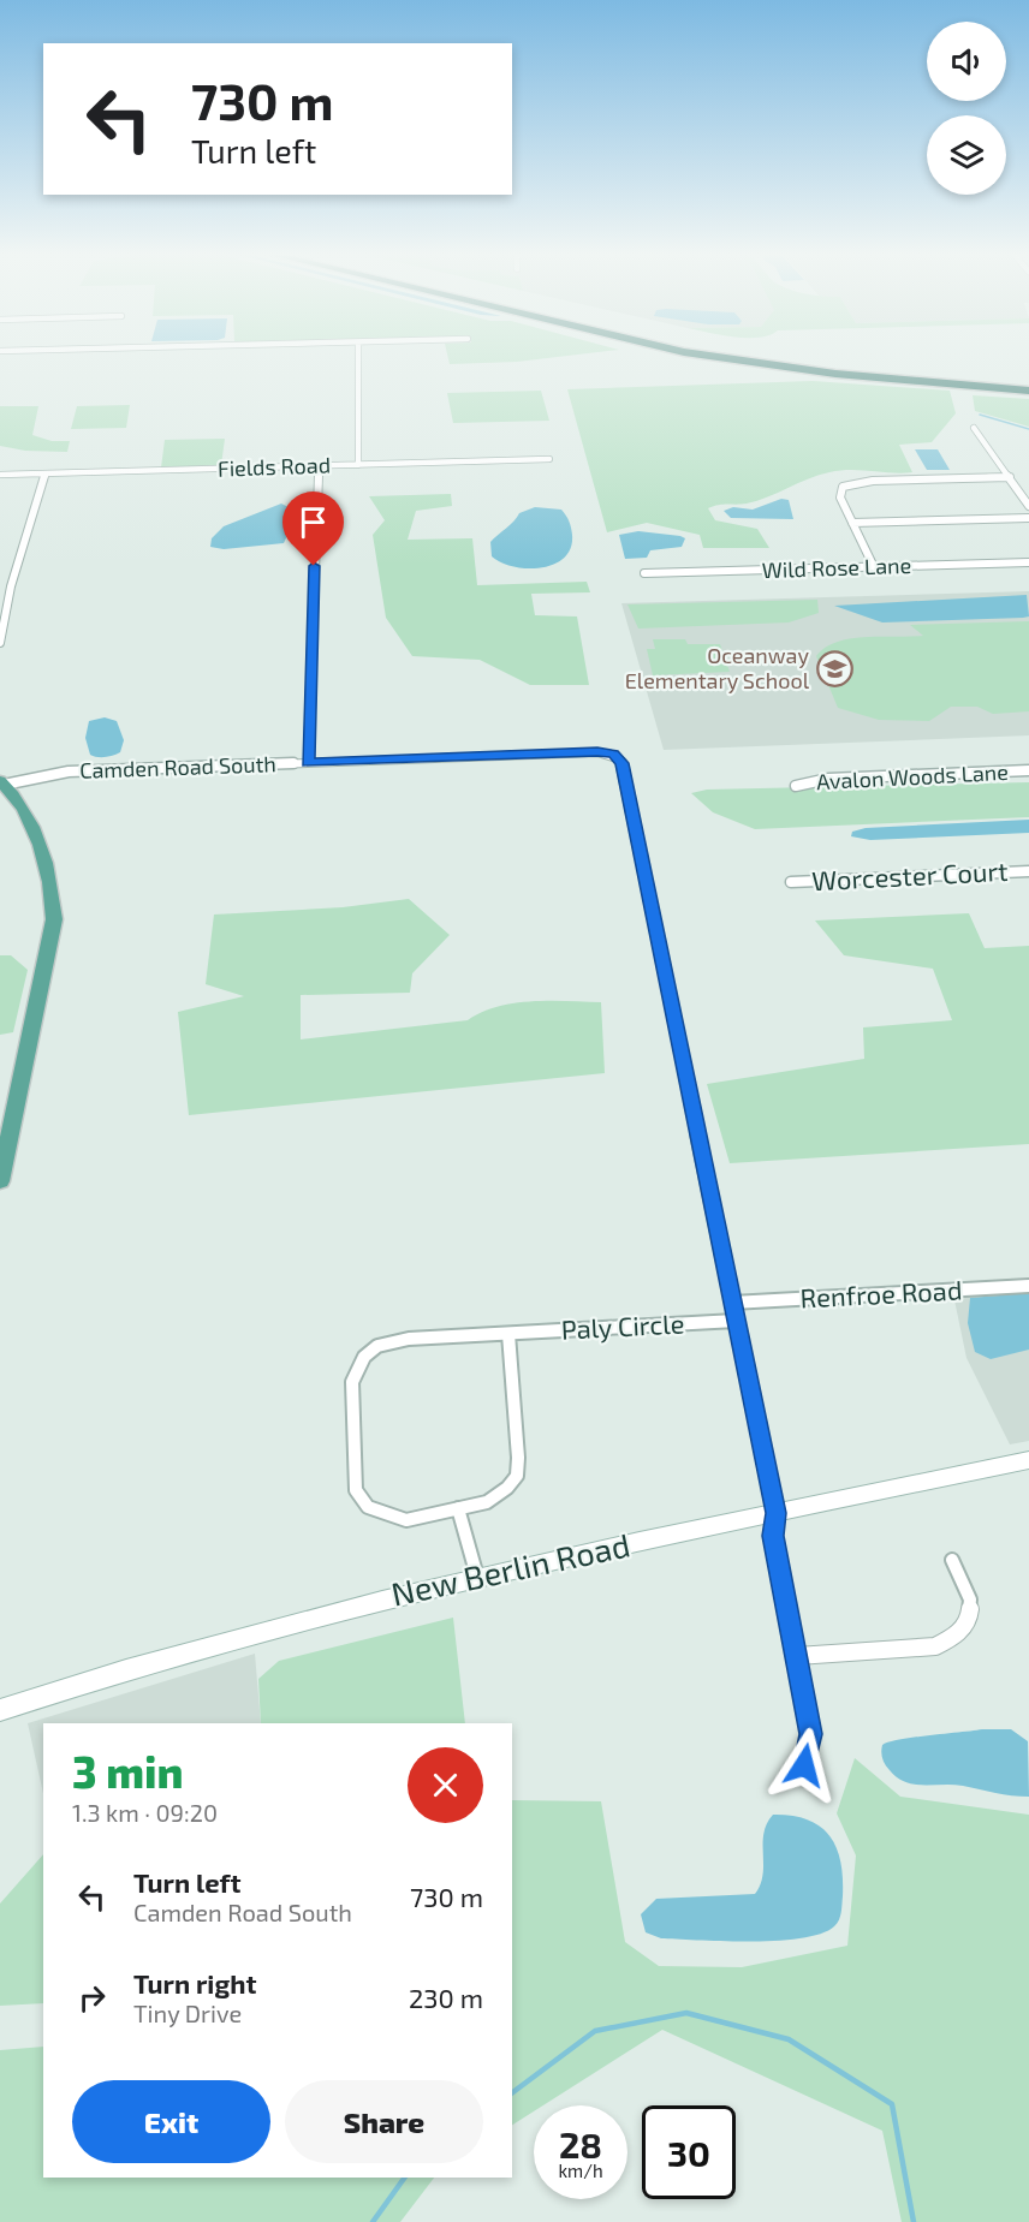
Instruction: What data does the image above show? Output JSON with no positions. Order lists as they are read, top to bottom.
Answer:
{
  "streets": {
    "street": [
      "Fields Road",
      "Wild Rose Lane",
      "Camden Road South",
      "Avalon Woods Lane",
      "Worcester Court",
      "Renfroe Road",
      "Paly Circle",
      "New Berlin Road"
    ]
  },
  "crossings": [
    ["Camden Road South", "Renfroe Road"]
  ],
  "places": {
    "school or university": ["Oceanway Elementary School"]
  },
  "page": {
    "turn": ["730 m", "Turn left"],
    "heading": ["3 min", "1.3 km · 09:20"],
    "list": [
      {
        "name": "Turn left",
        "note": "Camden Road South",
        "value": "730 m"
      },
      {
        "name": "Turn right",
        "note": "Tiny Drive",
        "value": "230 m"
      }
    ],
    "buttons": ["Exit", "Share"],
    "speed": "28 km/h",
    "limit": "30"
  }
}
